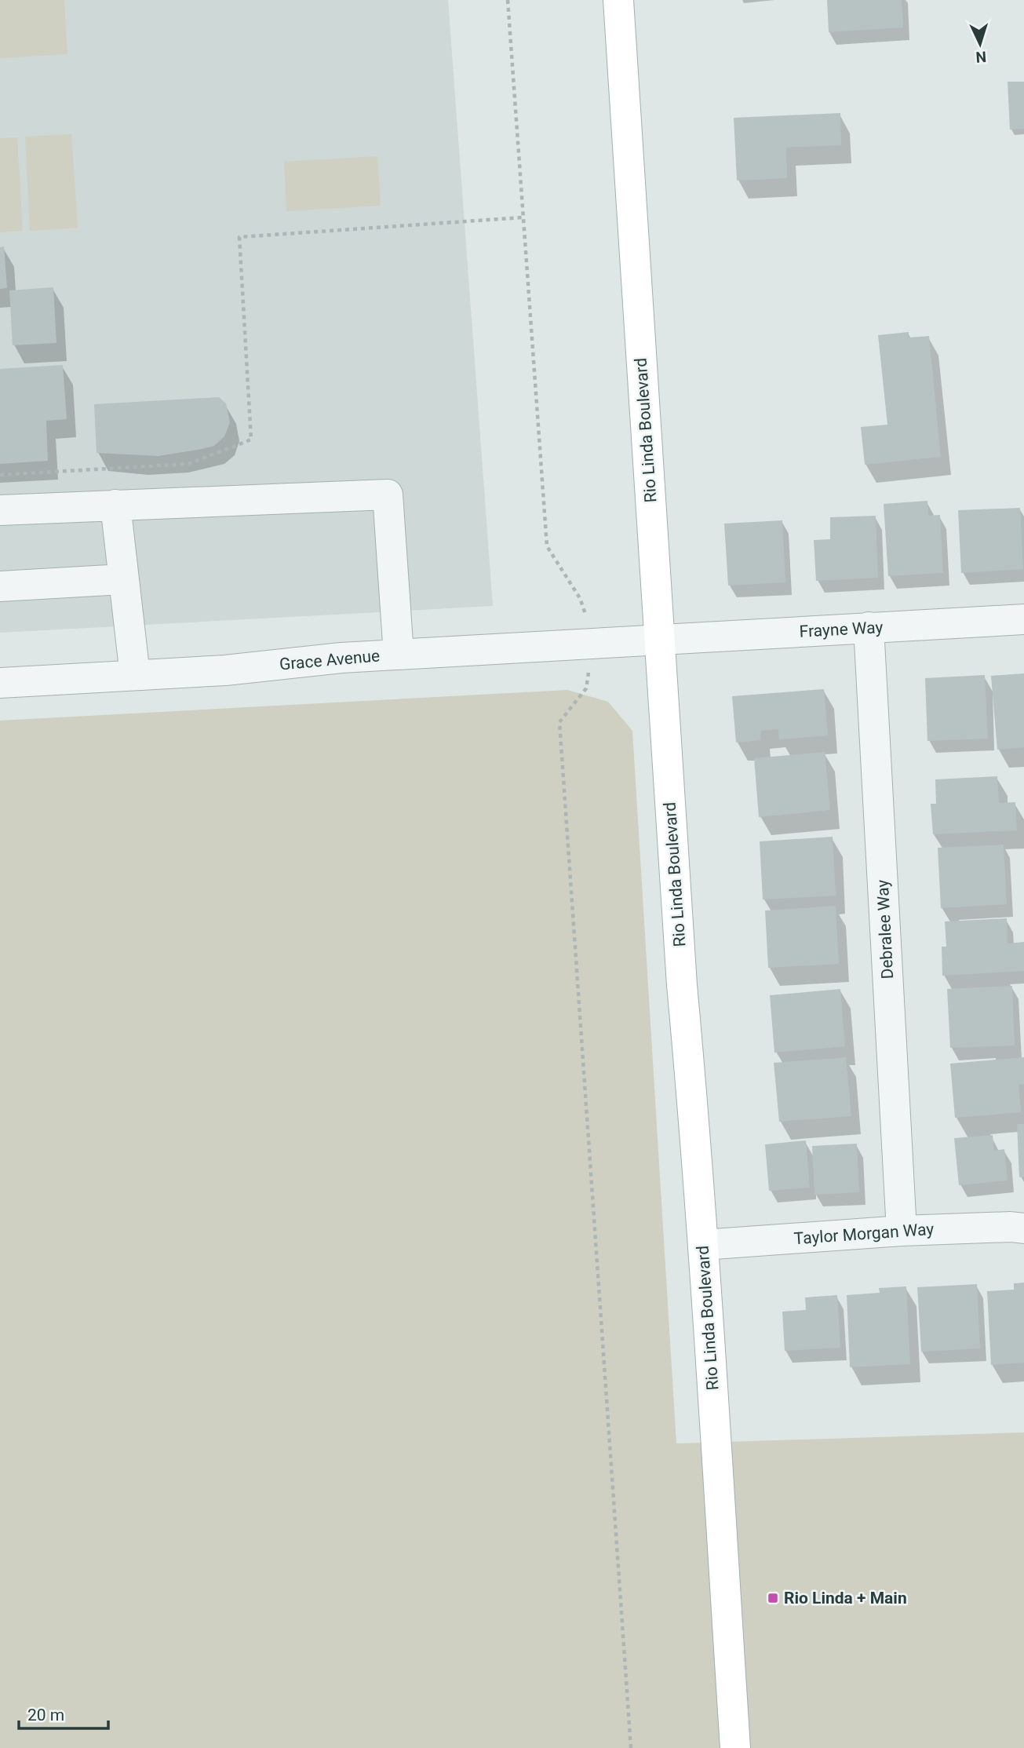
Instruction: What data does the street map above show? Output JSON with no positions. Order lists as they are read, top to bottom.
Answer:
{
  "streets": {
    "main road": ["Rio Linda Boulevard"],
    "street": [
      "Frayne Way",
      "Grace Avenue",
      "Debralee Way",
      "Taylor Morgan Way"
    ]
  },
  "crossings": [
    ["Rio Linda Boulevard", "Frayne Way"],
    ["Rio Linda Boulevard", "Grace Avenue"],
    ["Rio Linda Boulevard", "Taylor Morgan Way"],
    ["Frayne Way", "Grace Avenue"],
    ["Frayne Way", "Debralee Way"],
    ["Debralee Way", "Taylor Morgan Way"]
  ],
  "places": {
    "transit": ["Rio Linda + Main"]
  },
  "scale_bar": "20 m",
  "north": "bottom"
}
